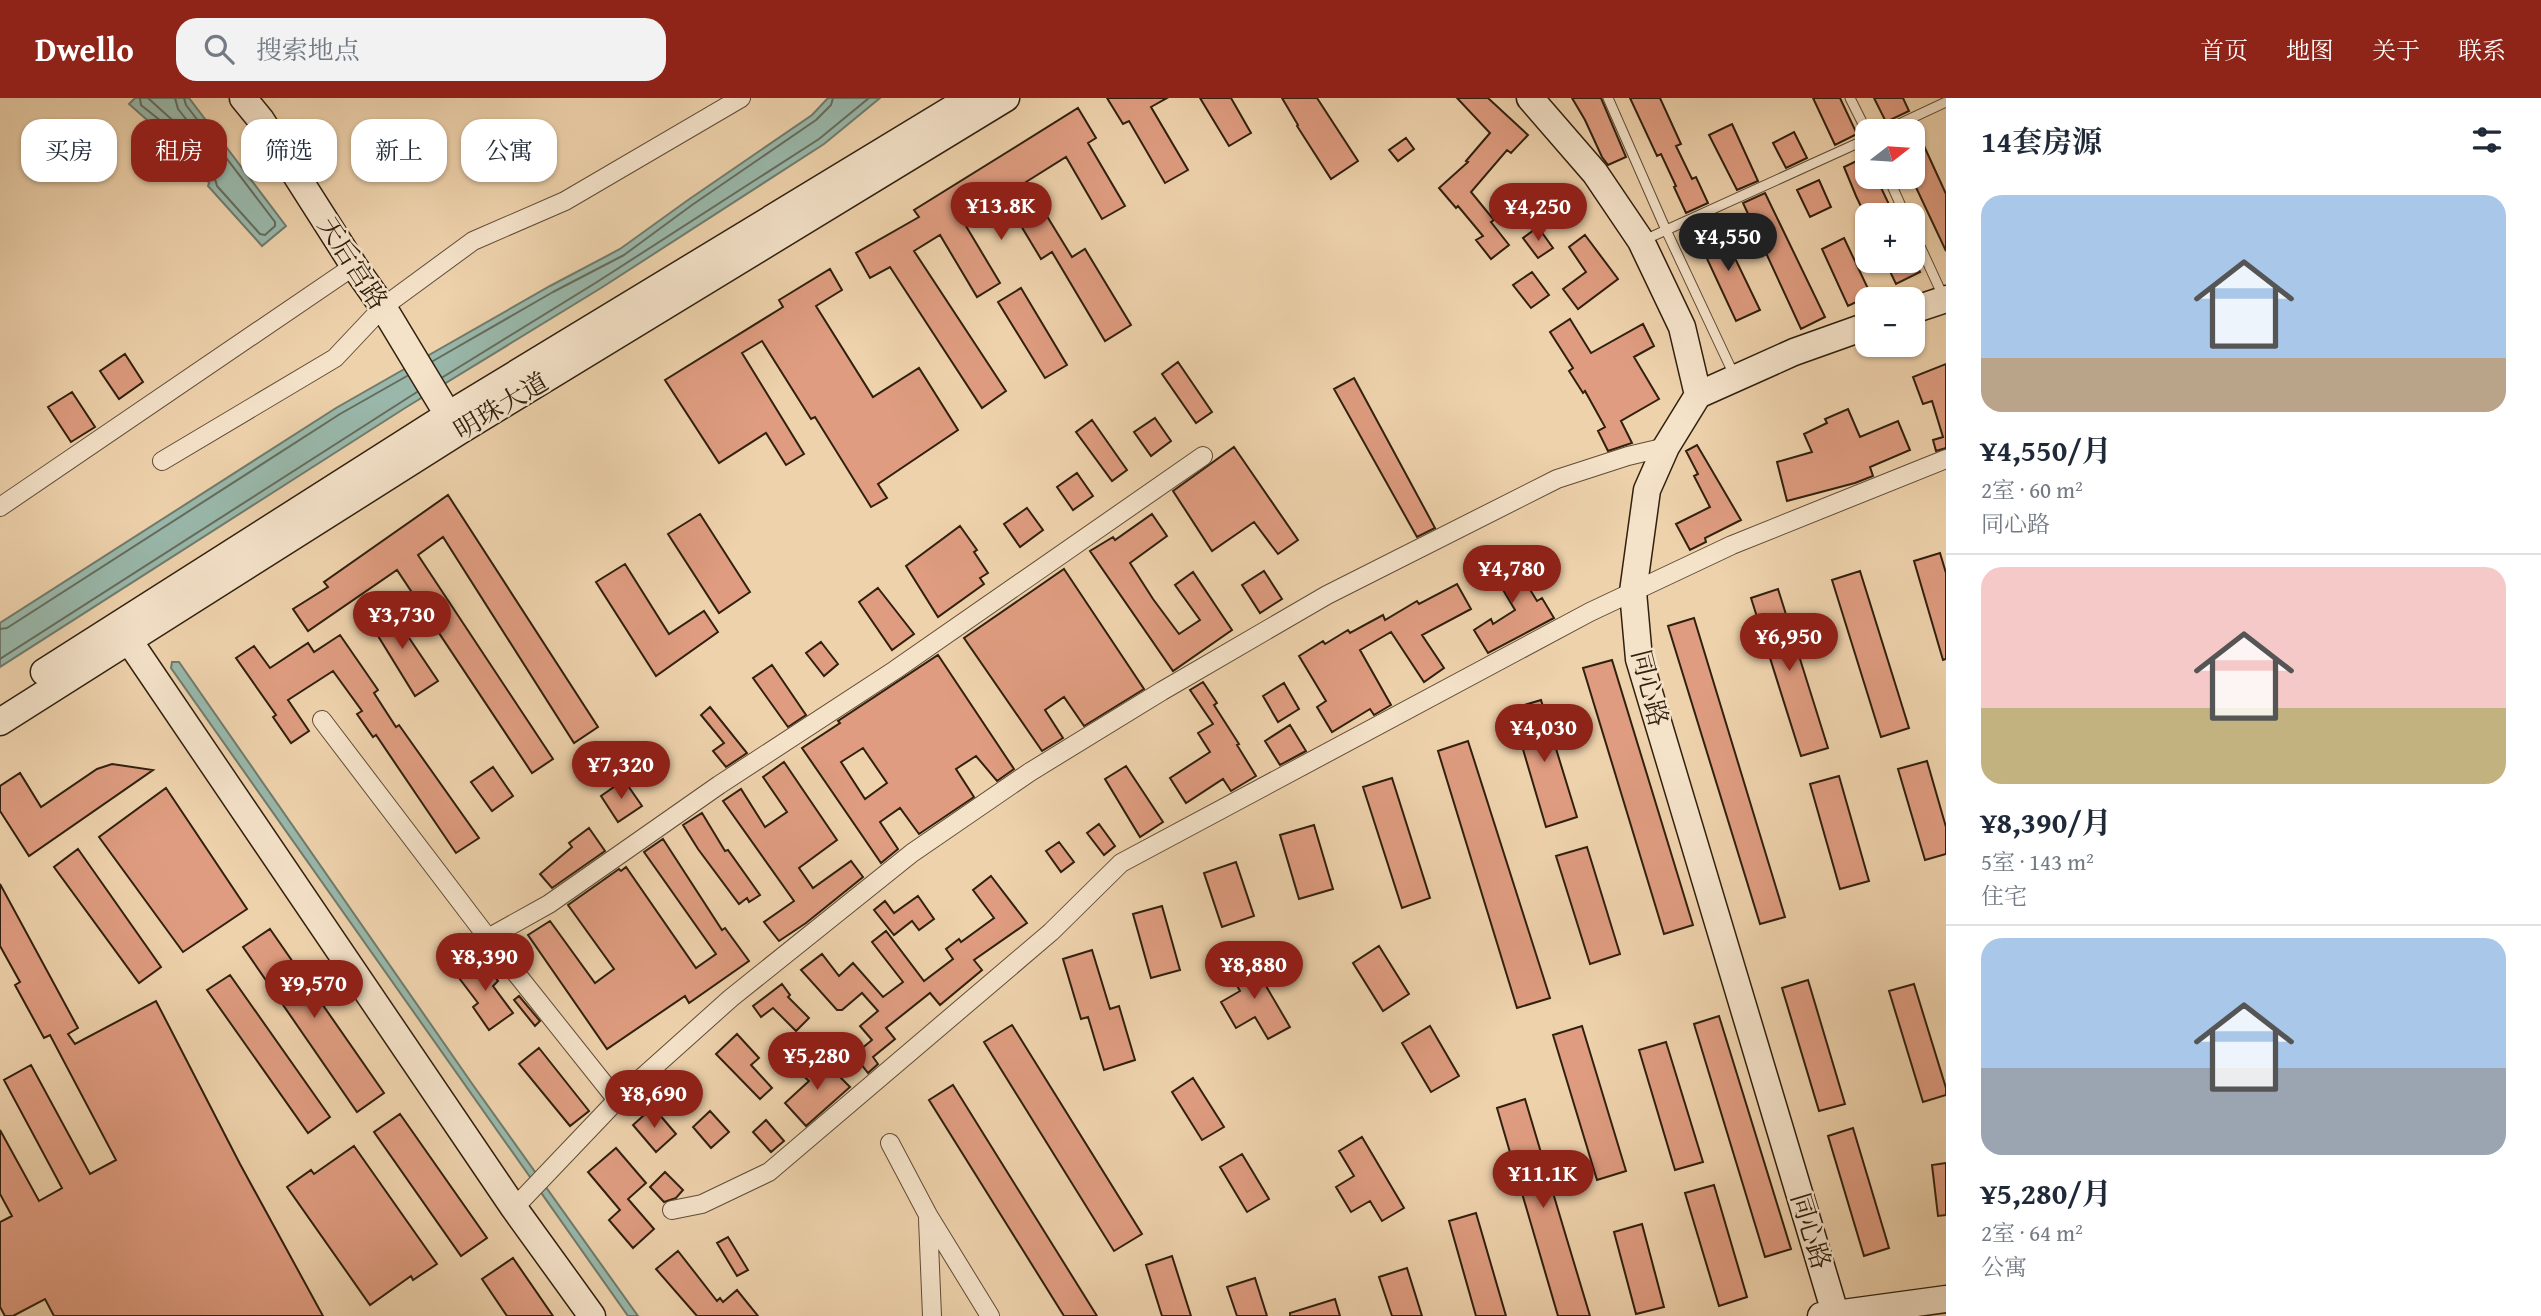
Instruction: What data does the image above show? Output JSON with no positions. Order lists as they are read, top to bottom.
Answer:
{
  "streets": {
    "street": ["天后宫路", "明珠大道", "同心路"]
  },
  "crossings": [
    ["天后宫路", "明珠大道"]
  ],
  "north": "right",
  "page": {
    "header": "Dwello",
    "search": "搜索地点",
    "nav": [
      "首页",
      "地图",
      "关于",
      "联系"
    ],
    "heading": "14套房源",
    "map_buttons": ["+", "−"],
    "chip": [
      "买房",
      "租房",
      "筛选",
      "新上",
      "公寓"
    ],
    "price": [
      "¥13.8K",
      "¥4,250",
      "¥4,550",
      "¥4,780",
      "¥3,730",
      "¥6,950",
      "¥4,030",
      "¥7,320",
      "¥8,390",
      "¥8,880",
      "¥9,570",
      "¥5,280",
      "¥8,690",
      "¥11.1K"
    ],
    "list": [
      {
        "name": "¥4,550/月",
        "note": "2室 · 60 m² · 同心路"
      },
      {
        "name": "¥8,390/月",
        "note": "5室 · 143 m² · 住宅"
      },
      {
        "name": "¥5,280/月",
        "note": "2室 · 64 m² · 公寓"
      }
    ]
  }
}
